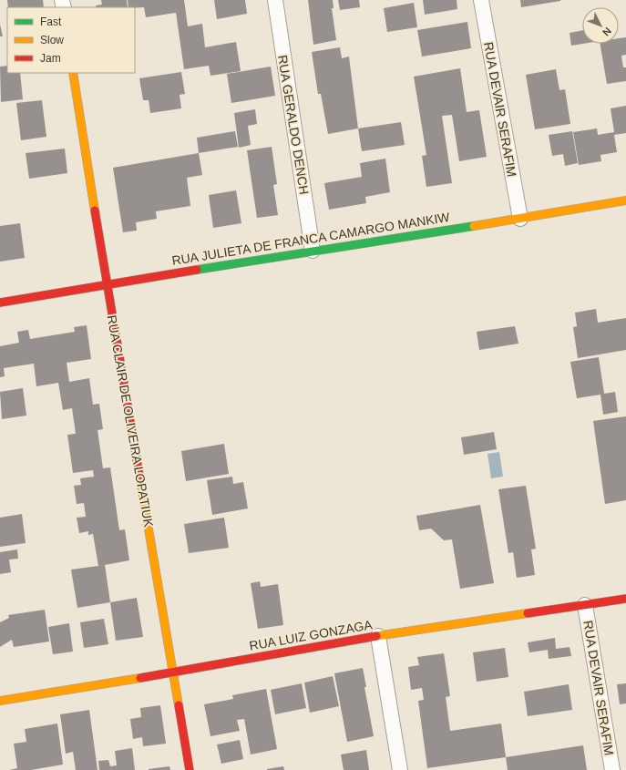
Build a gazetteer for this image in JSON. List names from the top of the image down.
{
  "streets": {
    "street": [
      "RUA DEVAIR SERAFIM",
      "RUA GERALDO DENCH",
      "RUA JULIETA DE FRANCA CAMARGO MANKIW",
      "RUA CLAIR DE OLIVEIRA LOPATIUK",
      "RUA LUIZ GONZAGA"
    ]
  },
  "crossings": [
    ["RUA DEVAIR SERAFIM", "RUA JULIETA DE FRANCA CAMARGO MANKIW"],
    ["RUA DEVAIR SERAFIM", "RUA LUIZ GONZAGA"],
    ["RUA GERALDO DENCH", "RUA JULIETA DE FRANCA CAMARGO MANKIW"],
    ["RUA JULIETA DE FRANCA CAMARGO MANKIW", "RUA CLAIR DE OLIVEIRA LOPATIUK"],
    ["RUA CLAIR DE OLIVEIRA LOPATIUK", "RUA LUIZ GONZAGA"]
  ],
  "legend": ["Fast", "Slow", "Jam"],
  "north": "bottom right"
}
